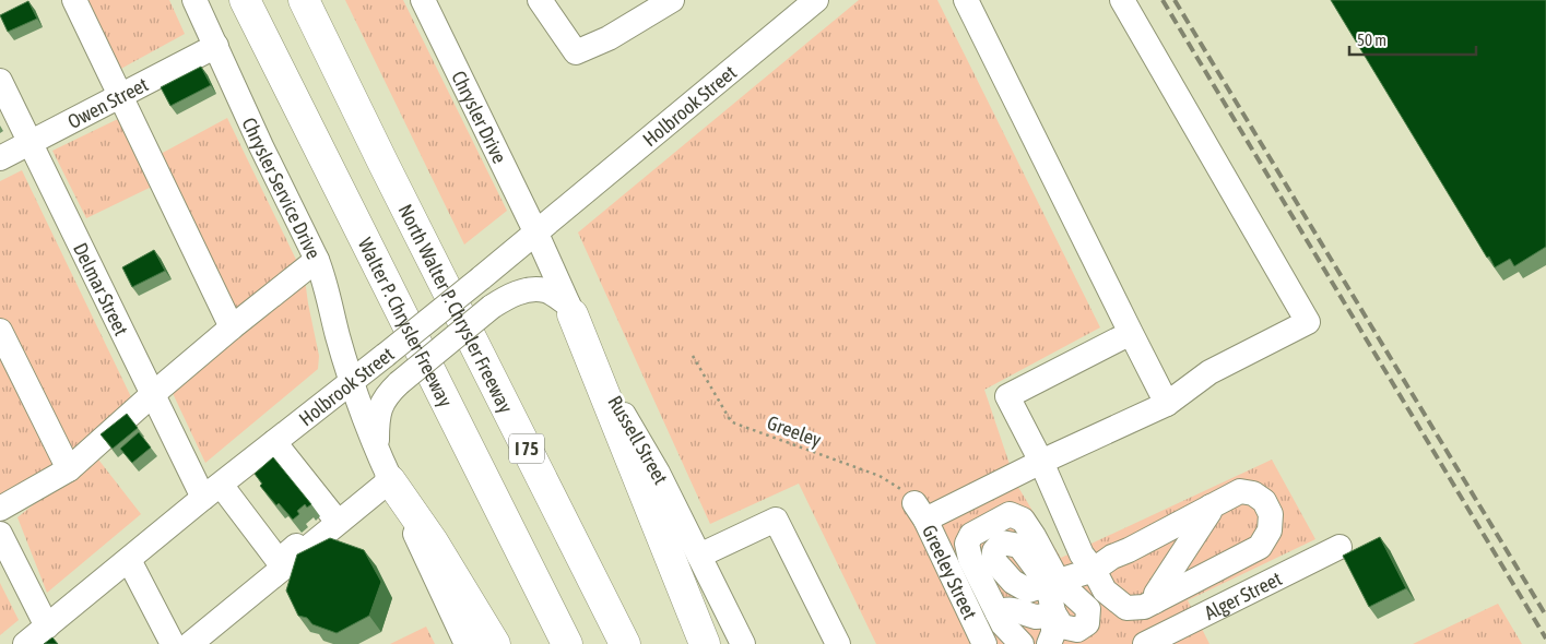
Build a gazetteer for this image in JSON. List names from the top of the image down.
{
  "streets": {
    "highway": ["North Walter P. Chrysler Freeway", "Walter P. Chrysler Freeway", "I 75"],
    "street": [
      "Owen Street",
      "Holbrook Street",
      "Chrysler Drive",
      "Chrysler Service Drive",
      "Delmar Street",
      "Russell Street",
      "Greeley Street",
      "Alger Street"
    ],
    "path": ["Greeley"]
  },
  "crossings": [
    ["Owen Street", "Chrysler Service Drive"],
    ["Owen Street", "Delmar Street"],
    ["Holbrook Street", "Chrysler Drive"],
    ["Holbrook Street", "Chrysler Service Drive"],
    ["Holbrook Street", "Delmar Street"],
    ["Holbrook Street", "Russell Street"],
    ["Chrysler Drive", "Russell Street"],
    ["Greeley", "Greeley Street"]
  ],
  "scale_bar": "50 m"
}
